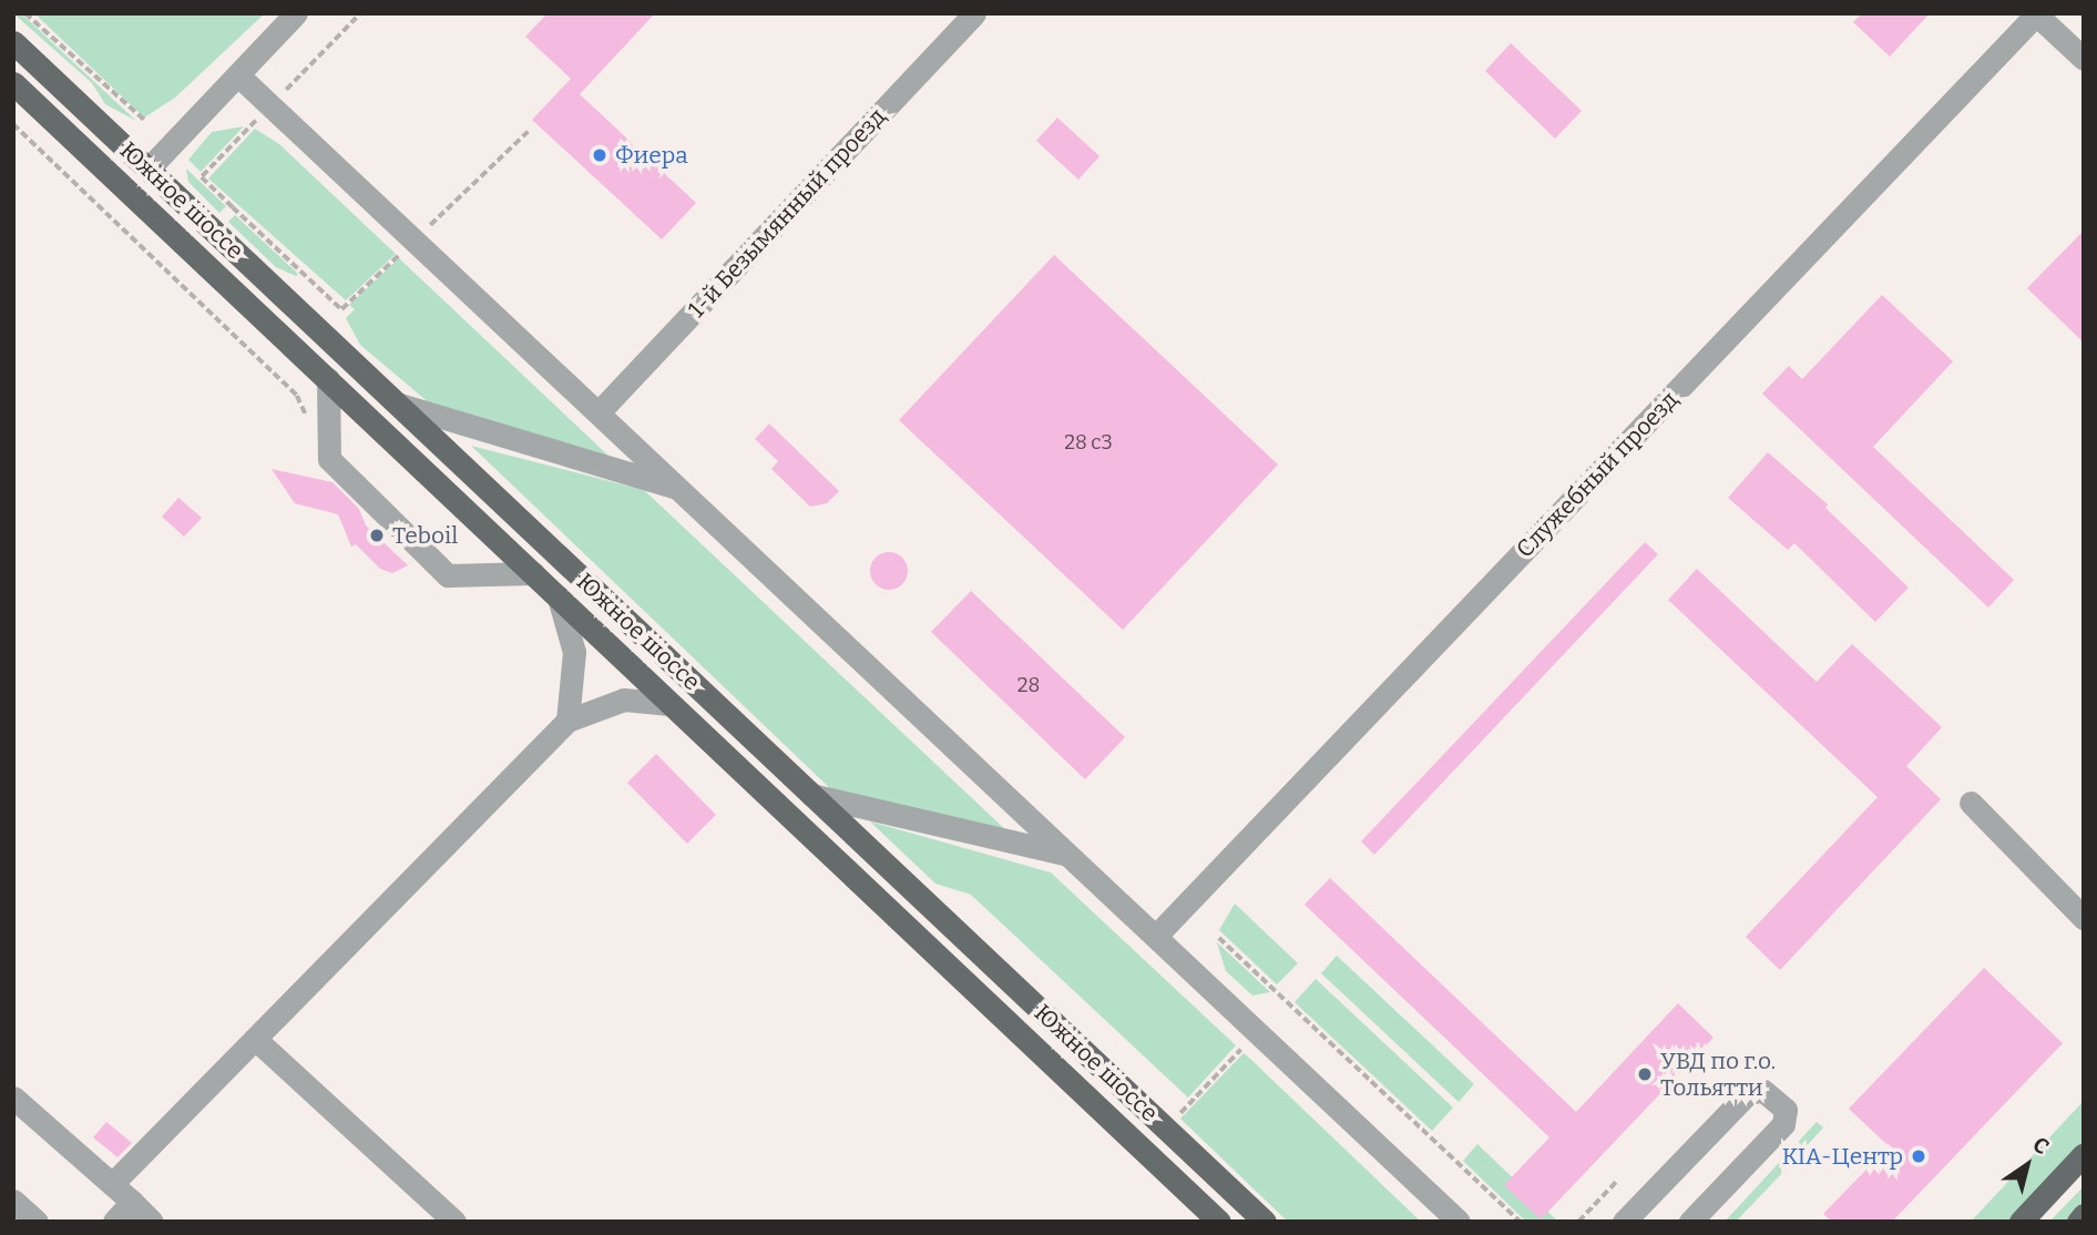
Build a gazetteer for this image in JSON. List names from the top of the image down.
{
  "streets": {
    "main road": ["Южное шоссе"],
    "street": ["1-й Безымянный проезд", "Служебный проезд"]
  },
  "places": [
    "Фиера",
    "Teboil",
    "УВД по г.о. Тольятти",
    "KIA-Центр"
  ],
  "house_numbers": ["28 с3", "28"],
  "north": "top right"
}
